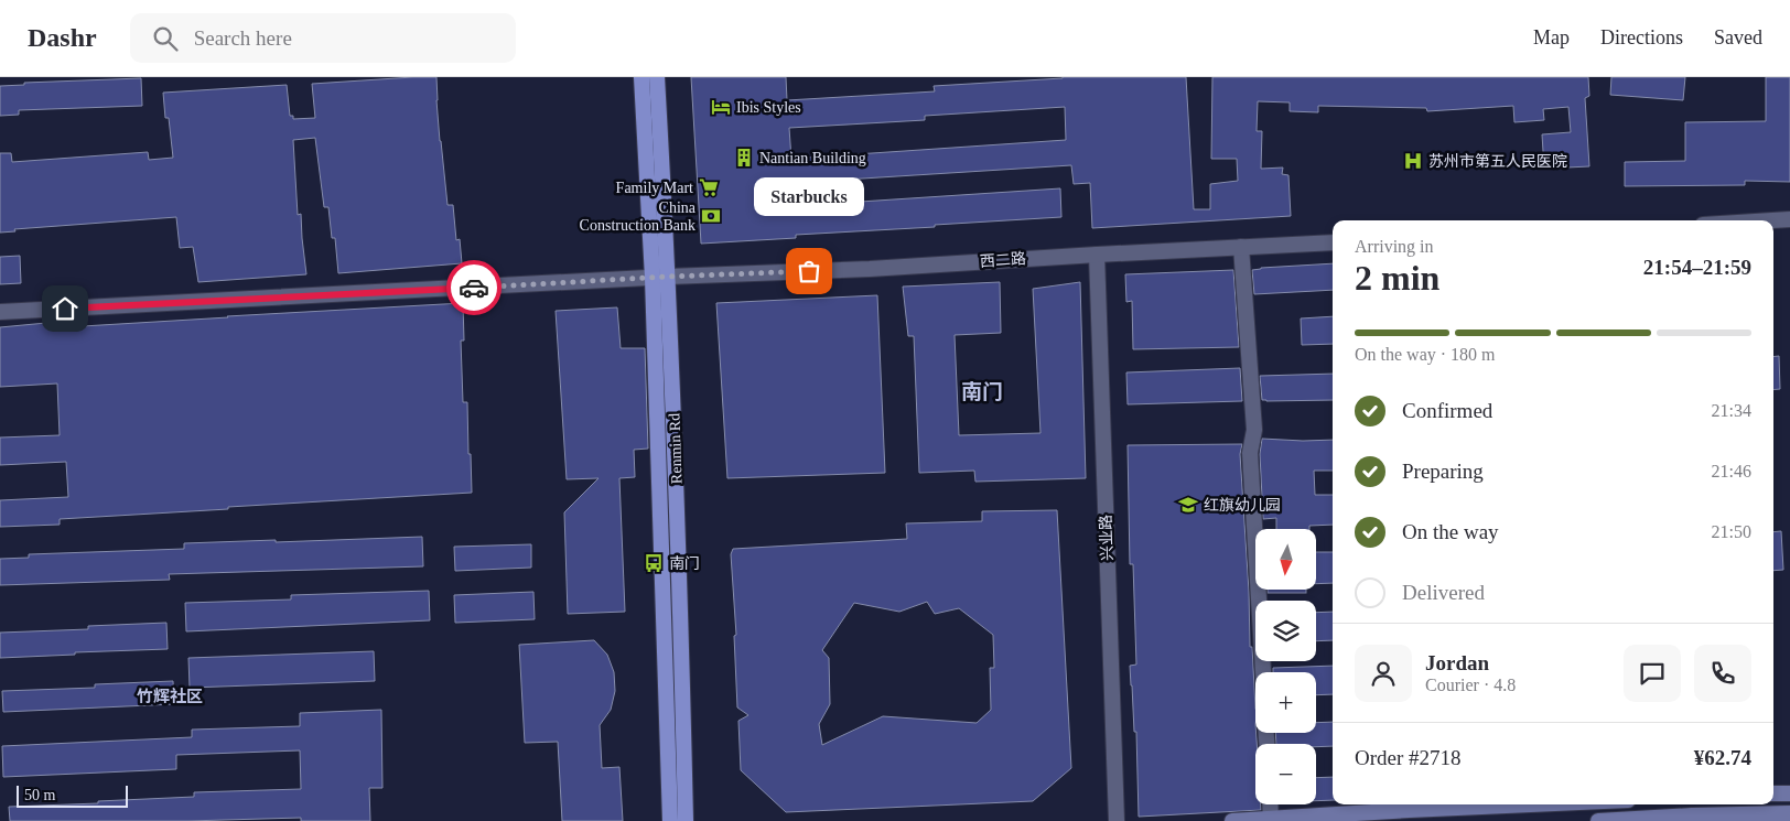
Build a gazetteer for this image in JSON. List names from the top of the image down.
{
  "streets": {
    "main road": ["Renmin Rd"],
    "street": ["西二路", "兴业路"]
  },
  "crossings": [
    ["西二路", "Renmin Rd"],
    ["西二路", "兴业路"]
  ],
  "districts": ["南门", "竹辉社区"],
  "places": {
    "hotel": ["Ibis Styles"],
    "building": ["Nantian Building"],
    "hospital": ["苏州市第五人民医院"],
    "supermarket": ["Family Mart"],
    "bank": ["China Construction Bank"],
    "other": ["Starbucks"],
    "school or university": ["红旗幼儿园"],
    "bus stop": ["南门"]
  },
  "scale_bar": "50 m",
  "north": "bottom",
  "page": {
    "header": "Dashr",
    "search": "Search here",
    "nav": ["Map", "Directions", "Saved"],
    "bubble": "Starbucks",
    "heading": ["2 min", "Arriving in", "21:54–21:59"],
    "panel": [
      "Jordan",
      "Courier · 4.8",
      "Order #2718",
      "¥62.74"
    ],
    "bar": "On the way · 180 m",
    "list": [
      ["Confirmed", "21:34"],
      ["Preparing", "21:46"],
      ["On the way", "21:50"],
      "Delivered"
    ],
    "map_buttons": ["+", "−"],
    "scale": "50 m"
  }
}
